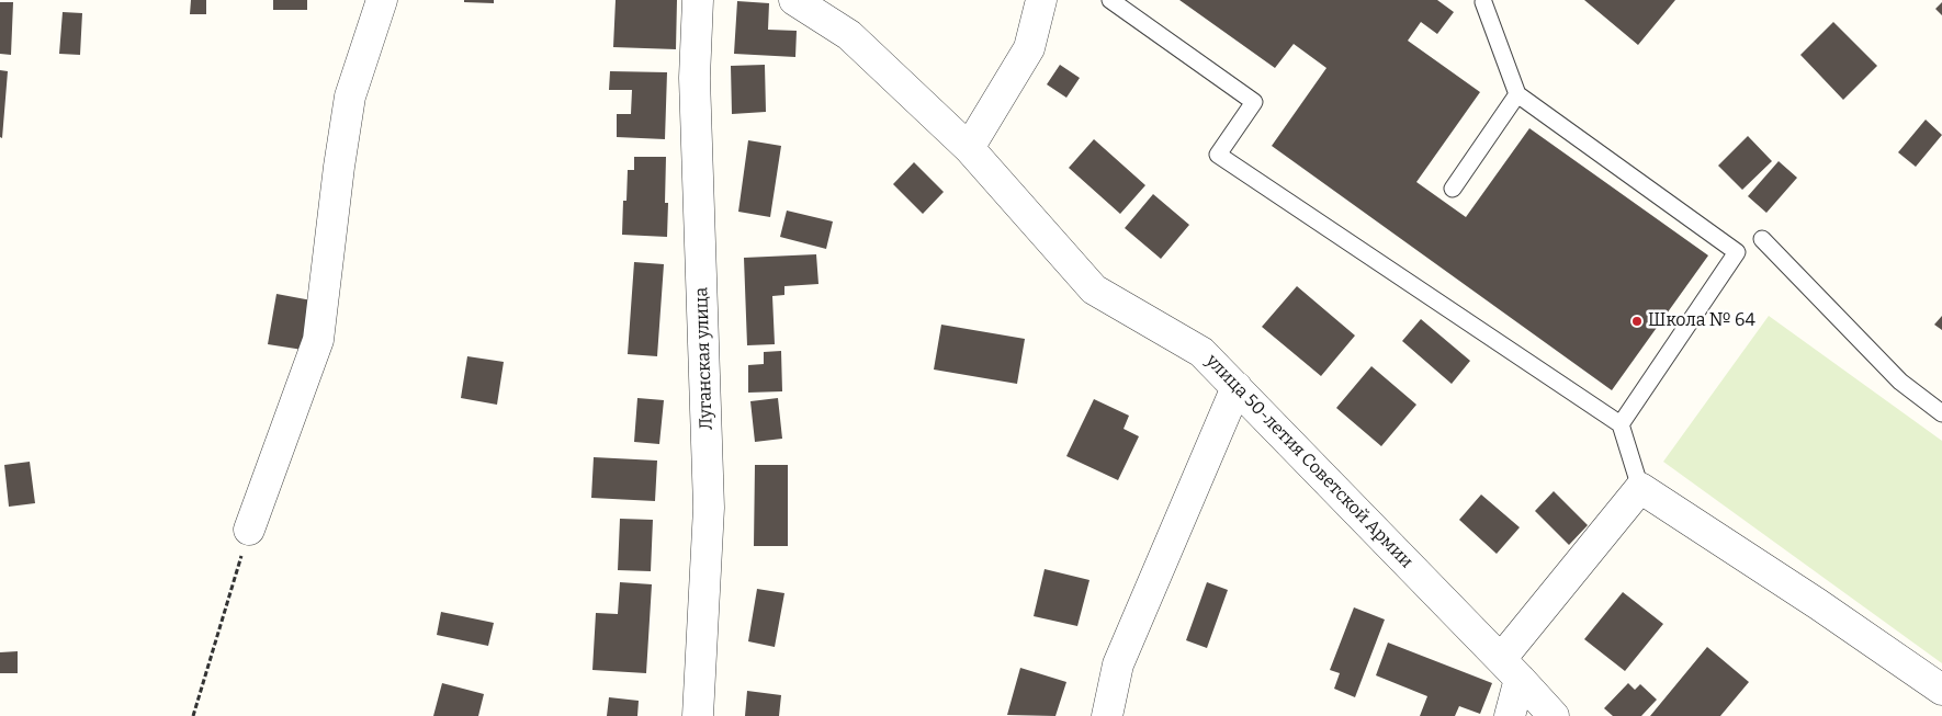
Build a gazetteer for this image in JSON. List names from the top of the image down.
{
  "streets": {
    "street": ["Луганская улица", "улица 50-летия Советской Армии"]
  },
  "places": ["Школа № 64"]
}
